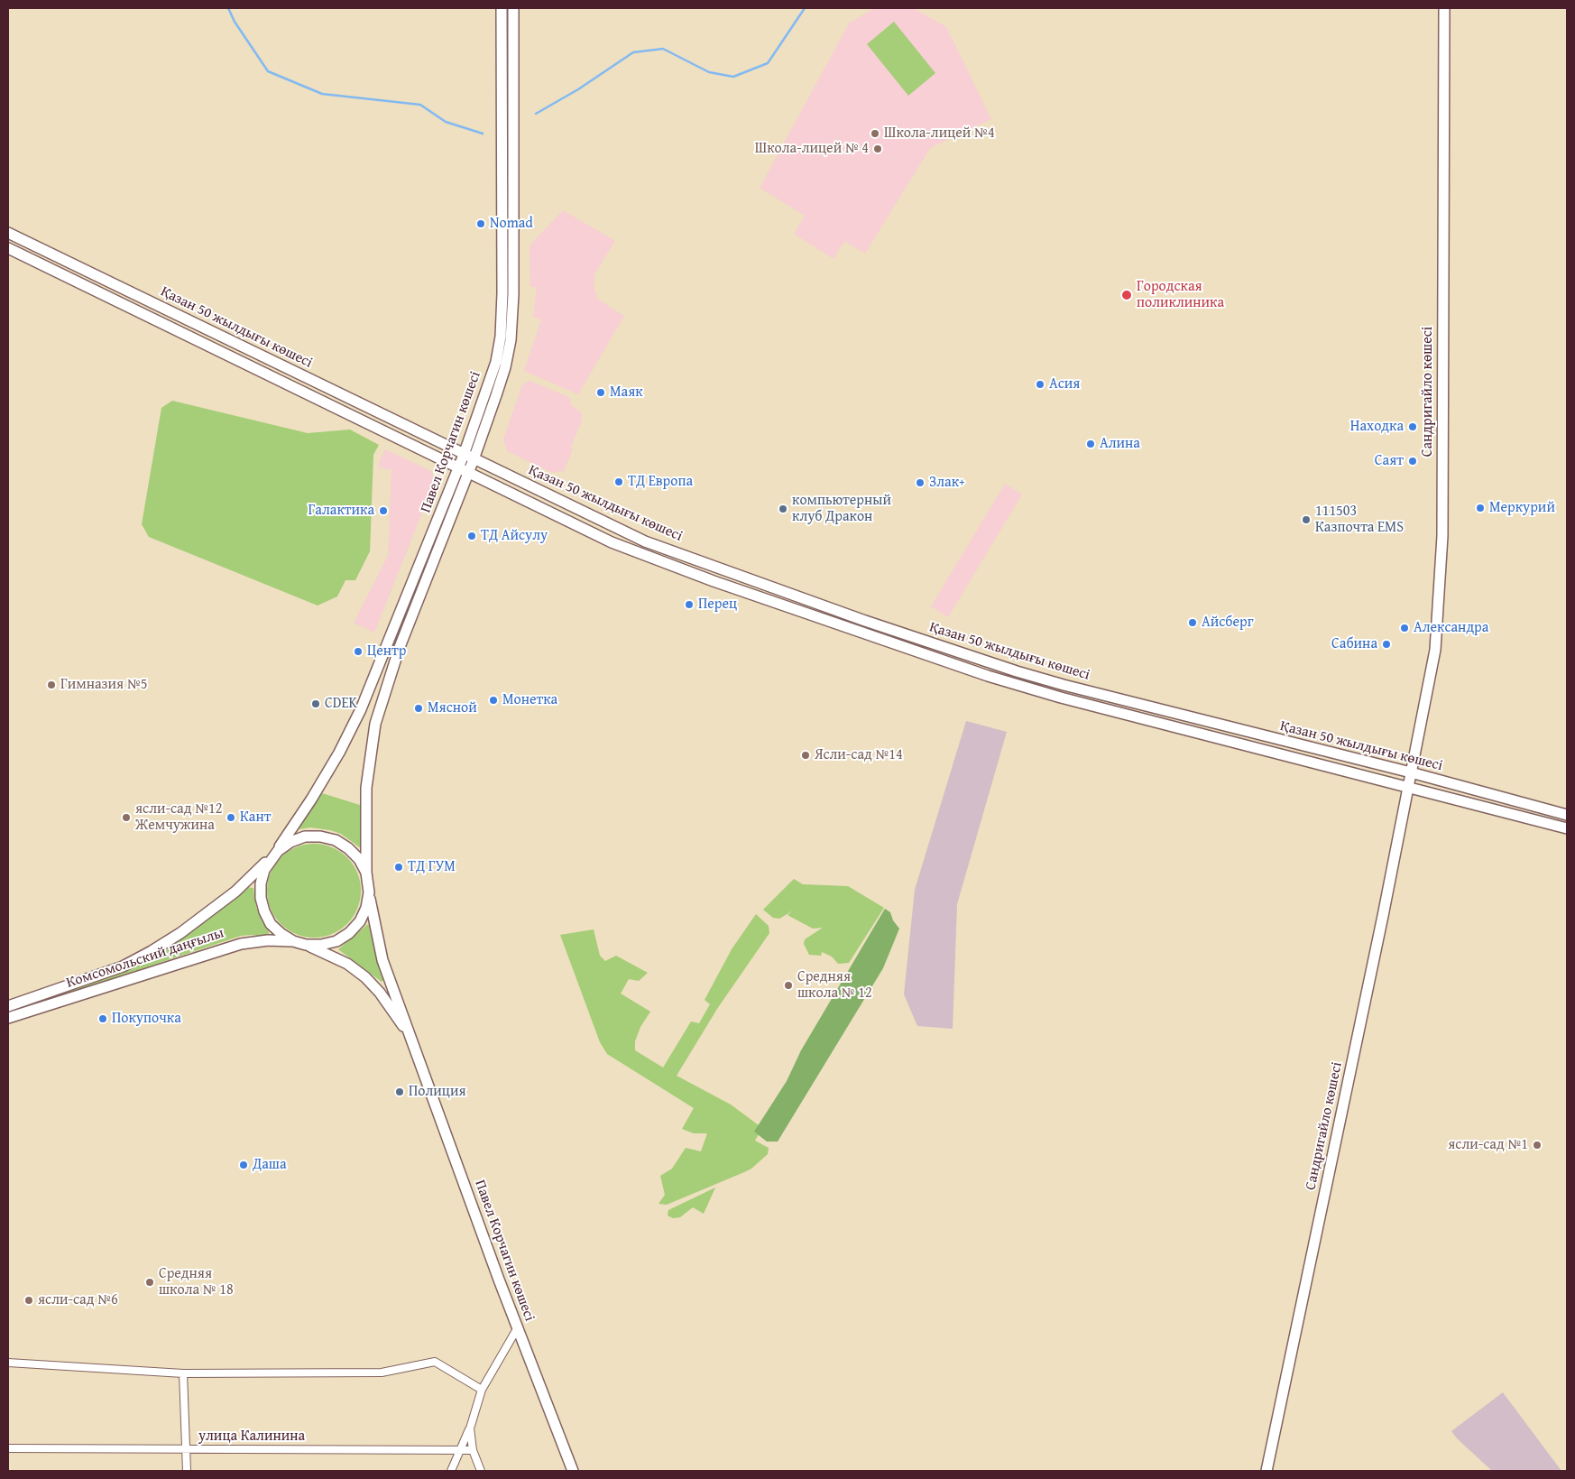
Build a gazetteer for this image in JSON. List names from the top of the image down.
{
  "streets": {
    "street": [
      "Қазан 50 жылдығы көшесі",
      "Сандригайло көшесі",
      "Павел Корчагин көшесі",
      "Комсомольский даңғылы",
      "улица Калинина"
    ]
  },
  "crossings": [
    ["Қазан 50 жылдығы көшесі", "Сандригайло көшесі"],
    ["Қазан 50 жылдығы көшесі", "Павел Корчагин көшесі"],
    ["Павел Корчагин көшесі", "Комсомольский даңғылы"]
  ],
  "places": [
    "Школа-лицей №4",
    "Школа-лицей № 4",
    "Nomad",
    "Городская поликлиника",
    "Асия",
    "Маяк",
    "Находка",
    "Алина",
    "Саят",
    "ТД Европа",
    "Злак+",
    "Меркурий",
    "компьютерный клуб Дракон",
    "Галактика",
    "111503 Казпочта EMS",
    "ТД Айсулу",
    "Перец",
    "Айсберг",
    "Александра",
    "Сабина",
    "Центр",
    "Гимназия №5",
    "Монетка",
    "CDEK",
    "Мясной",
    "Ясли-сад №14",
    "ясли-сад №12 Жемчужина",
    "Кант",
    "ТД ГУМ",
    "Средняя школа № 12",
    "Покупочка",
    "Полиция",
    "ясли-сад №1",
    "Даша",
    "Средняя школа № 18",
    "ясли-сад №6"
  ]
}
